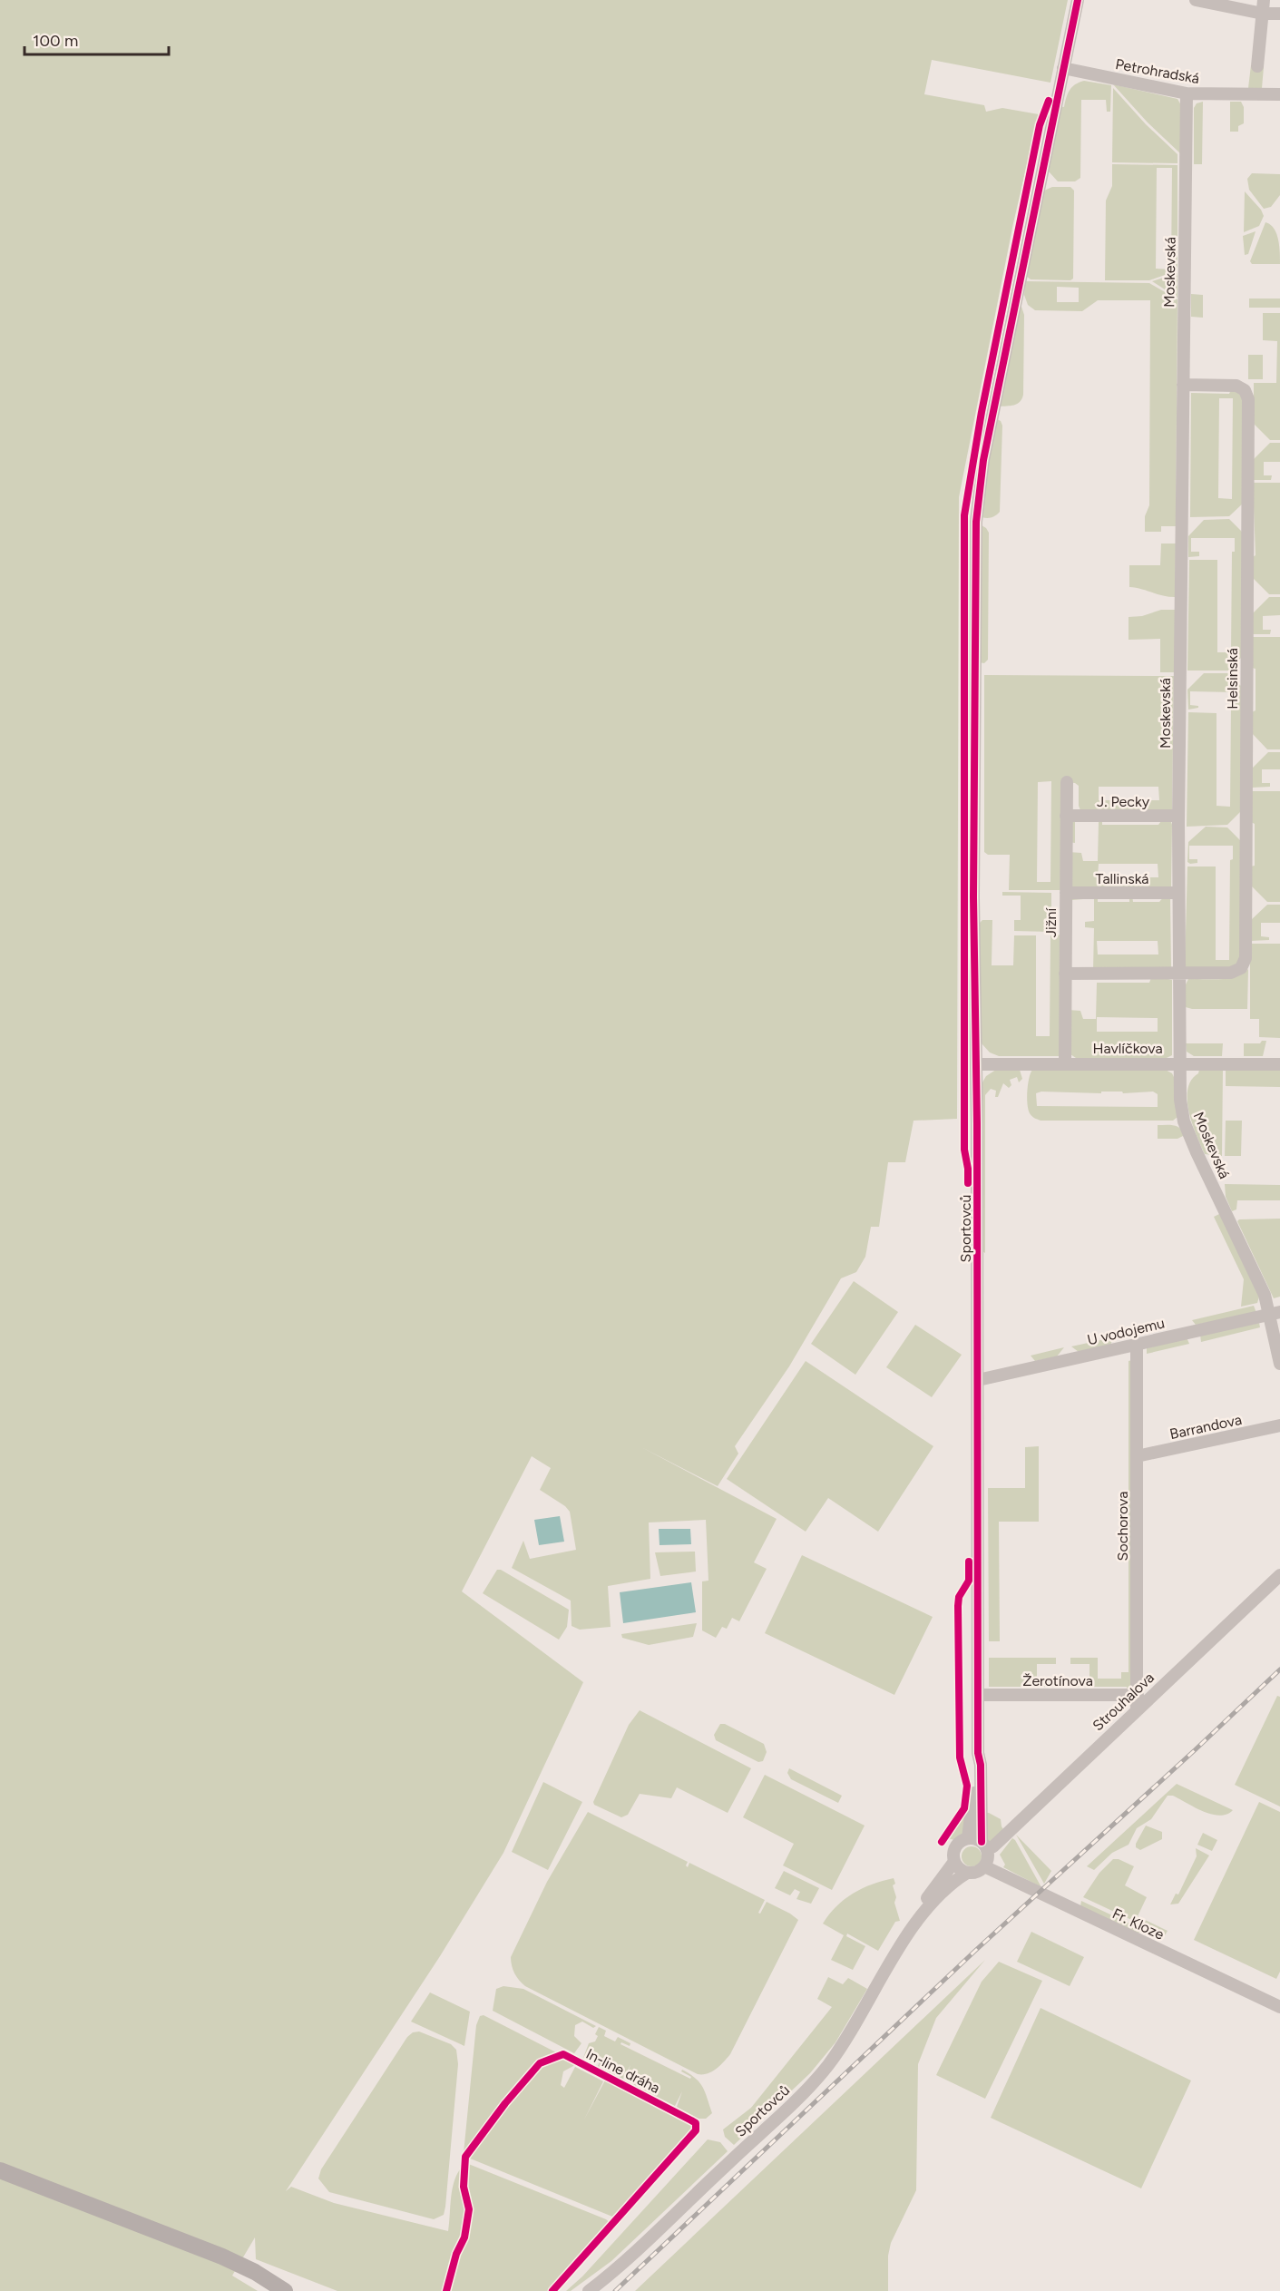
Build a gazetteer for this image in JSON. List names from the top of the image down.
{
  "streets": {
    "street": [
      "Petrohradská",
      "Moskevská",
      "Helsinská",
      "J. Pecky",
      "Tallinská",
      "Jižní",
      "Havlíčkova",
      "Sportovců",
      "U vodojemu",
      "Barrandova",
      "Sochorova",
      "Žerotínova",
      "Strouhalova",
      "Fr. Kloze"
    ],
    "cycle path": ["In-line dráha"]
  },
  "crossings": [
    ["Petrohradská", "Moskevská"],
    ["Petrohradská", "Sportovců"],
    ["Moskevská", "Helsinská"],
    ["Moskevská", "J. Pecky"],
    ["Moskevská", "Tallinská"],
    ["Moskevská", "Havlíčkova"],
    ["Moskevská", "U vodojemu"],
    ["Helsinská", "Jižní"],
    ["J. Pecky", "Jižní"],
    ["Tallinská", "Jižní"],
    ["Jižní", "Havlíčkova"],
    ["Havlíčkova", "Sportovců"],
    ["Sportovců", "U vodojemu"],
    ["Sportovců", "Žerotínova"],
    ["Sportovců", "Strouhalova"],
    ["Sportovců", "Fr. Kloze"],
    ["U vodojemu", "Sochorova"],
    ["Barrandova", "Sochorova"],
    ["Sochorova", "Žerotínova"],
    ["Sochorova", "Strouhalova"],
    ["Strouhalova", "Fr. Kloze"]
  ],
  "scale_bar": "100 m"
}
